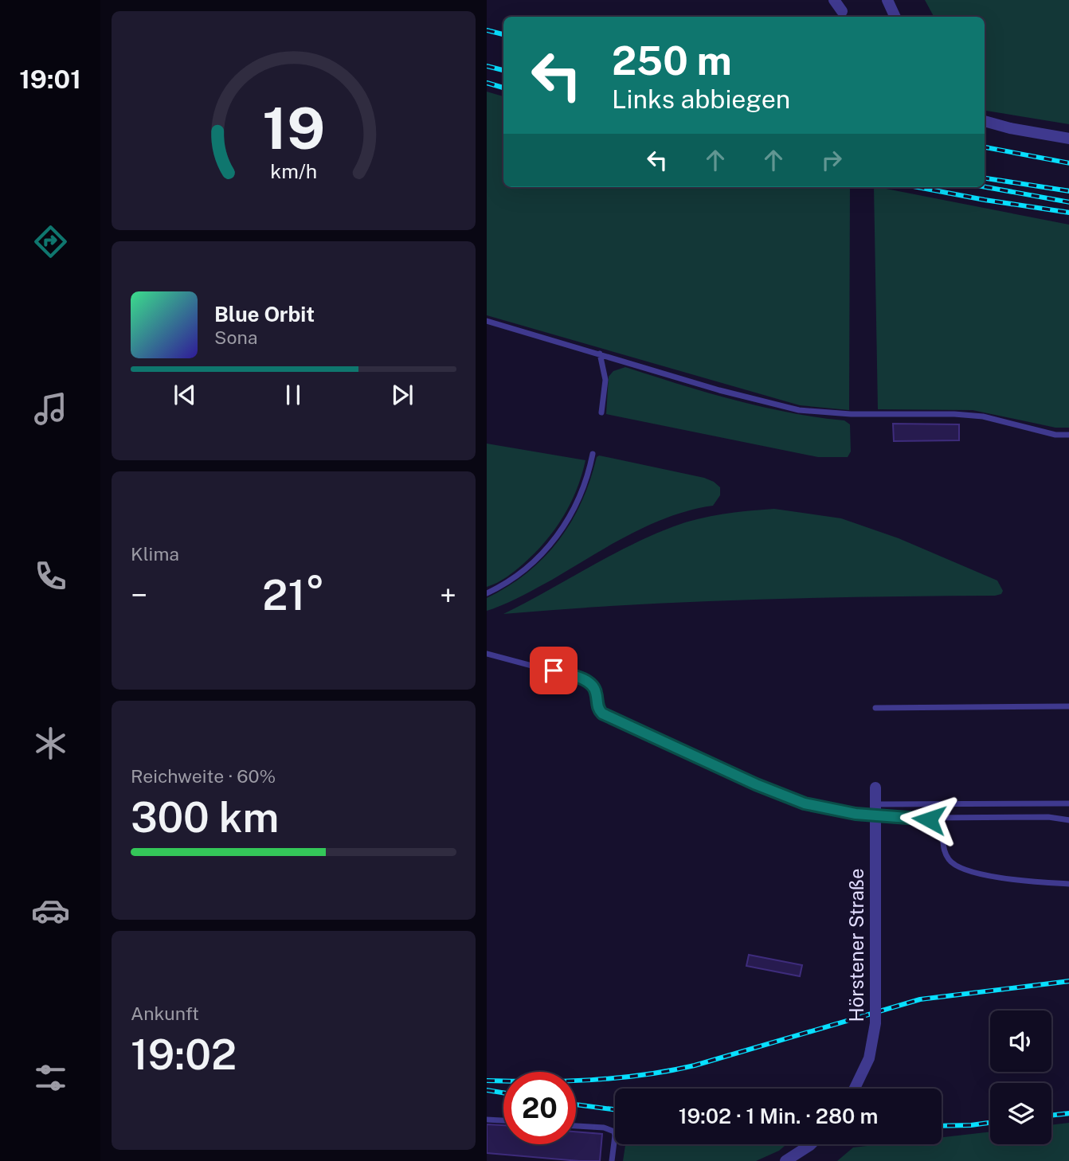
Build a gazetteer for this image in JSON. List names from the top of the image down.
{
  "streets": {
    "street": ["Hörstener Straße"]
  },
  "page": {
    "tabs": "19:01",
    "turn": ["250 m", "Links abbiegen"],
    "song": ["Blue Orbit", "Sona"],
    "tile": [
      "Klima",
      ["Reichweite · 60%", "300 km"],
      ["Ankunft", "19:02"]
    ],
    "heat": ["−", "21°", "+"],
    "limit": "20",
    "trip": "19:02 · 1 Min. · 280 m",
    "gauge": ["19", "km/h"]
  }
}
